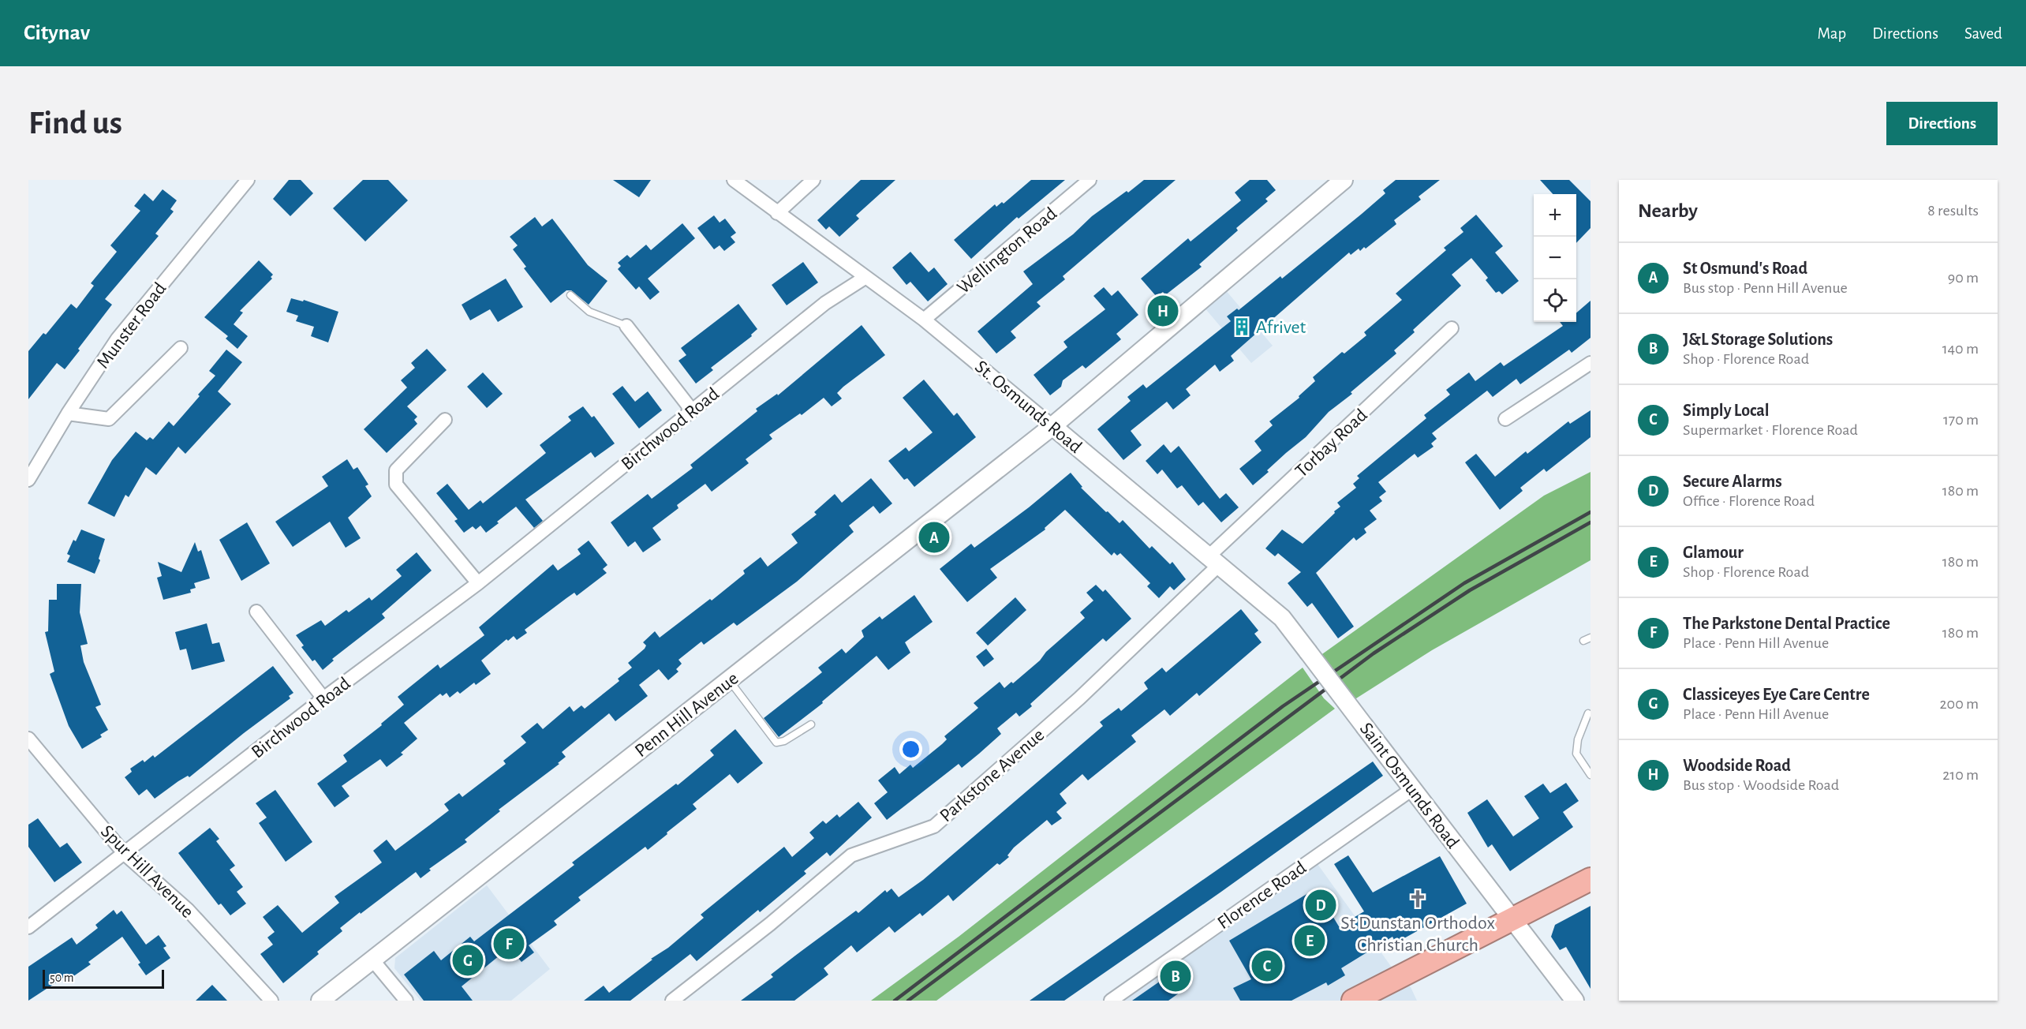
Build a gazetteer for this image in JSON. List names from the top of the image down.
{
  "streets": {
    "street": [
      "Wellington Road",
      "Munster Road",
      "St. Osmunds Road",
      "Birchwood Road",
      "Torbay Road",
      "Penn Hill Avenue",
      "Parkstone Avenue",
      "Saint Osmunds Road",
      "Spur Hill Avenue",
      "Florence Road"
    ]
  },
  "crossings": [
    ["Wellington Road", "St. Osmunds Road"],
    ["St. Osmunds Road", "Birchwood Road"],
    ["St. Osmunds Road", "Torbay Road"],
    ["St. Osmunds Road", "Penn Hill Avenue"],
    ["St. Osmunds Road", "Parkstone Avenue"],
    ["St. Osmunds Road", "Saint Osmunds Road"],
    ["Birchwood Road", "Spur Hill Avenue"],
    ["Torbay Road", "Parkstone Avenue"],
    ["Saint Osmunds Road", "Florence Road"]
  ],
  "places": {
    "building": ["Afrivet"],
    "church": ["St Dunstan Orthodox Christian Church"]
  },
  "scale_bar": "50 m",
  "page": {
    "header": "Citynav",
    "nav": ["Map", "Directions", "Saved"],
    "buttons": "Directions",
    "title": "Find us",
    "heading": ["Nearby", "8 results"],
    "map_buttons": ["+", "−"],
    "list": [
      {
        "mark": "A",
        "name": "St Osmund's Road",
        "note": "Bus stop · Penn Hill Avenue",
        "value": "90 m"
      },
      {
        "mark": "B",
        "name": "J&L Storage Solutions",
        "note": "Shop · Florence Road",
        "value": "140 m"
      },
      {
        "mark": "C",
        "name": "Simply Local",
        "note": "Supermarket · Florence Road",
        "value": "170 m"
      },
      {
        "mark": "D",
        "name": "Secure Alarms",
        "note": "Office · Florence Road",
        "value": "180 m"
      },
      {
        "mark": "E",
        "name": "Glamour",
        "note": "Shop · Florence Road",
        "value": "180 m"
      },
      {
        "mark": "F",
        "name": "The Parkstone Dental Practice",
        "note": "Place · Penn Hill Avenue",
        "value": "180 m"
      },
      {
        "mark": "G",
        "name": "Classiceyes Eye Care Centre",
        "note": "Place · Penn Hill Avenue",
        "value": "200 m"
      },
      {
        "mark": "H",
        "name": "Woodside Road",
        "note": "Bus stop · Woodside Road",
        "value": "210 m"
      }
    ],
    "pins": [
      "H",
      "A",
      "D",
      "E",
      "F",
      "G",
      "C",
      "B"
    ],
    "scale": "50 m"
  }
}
